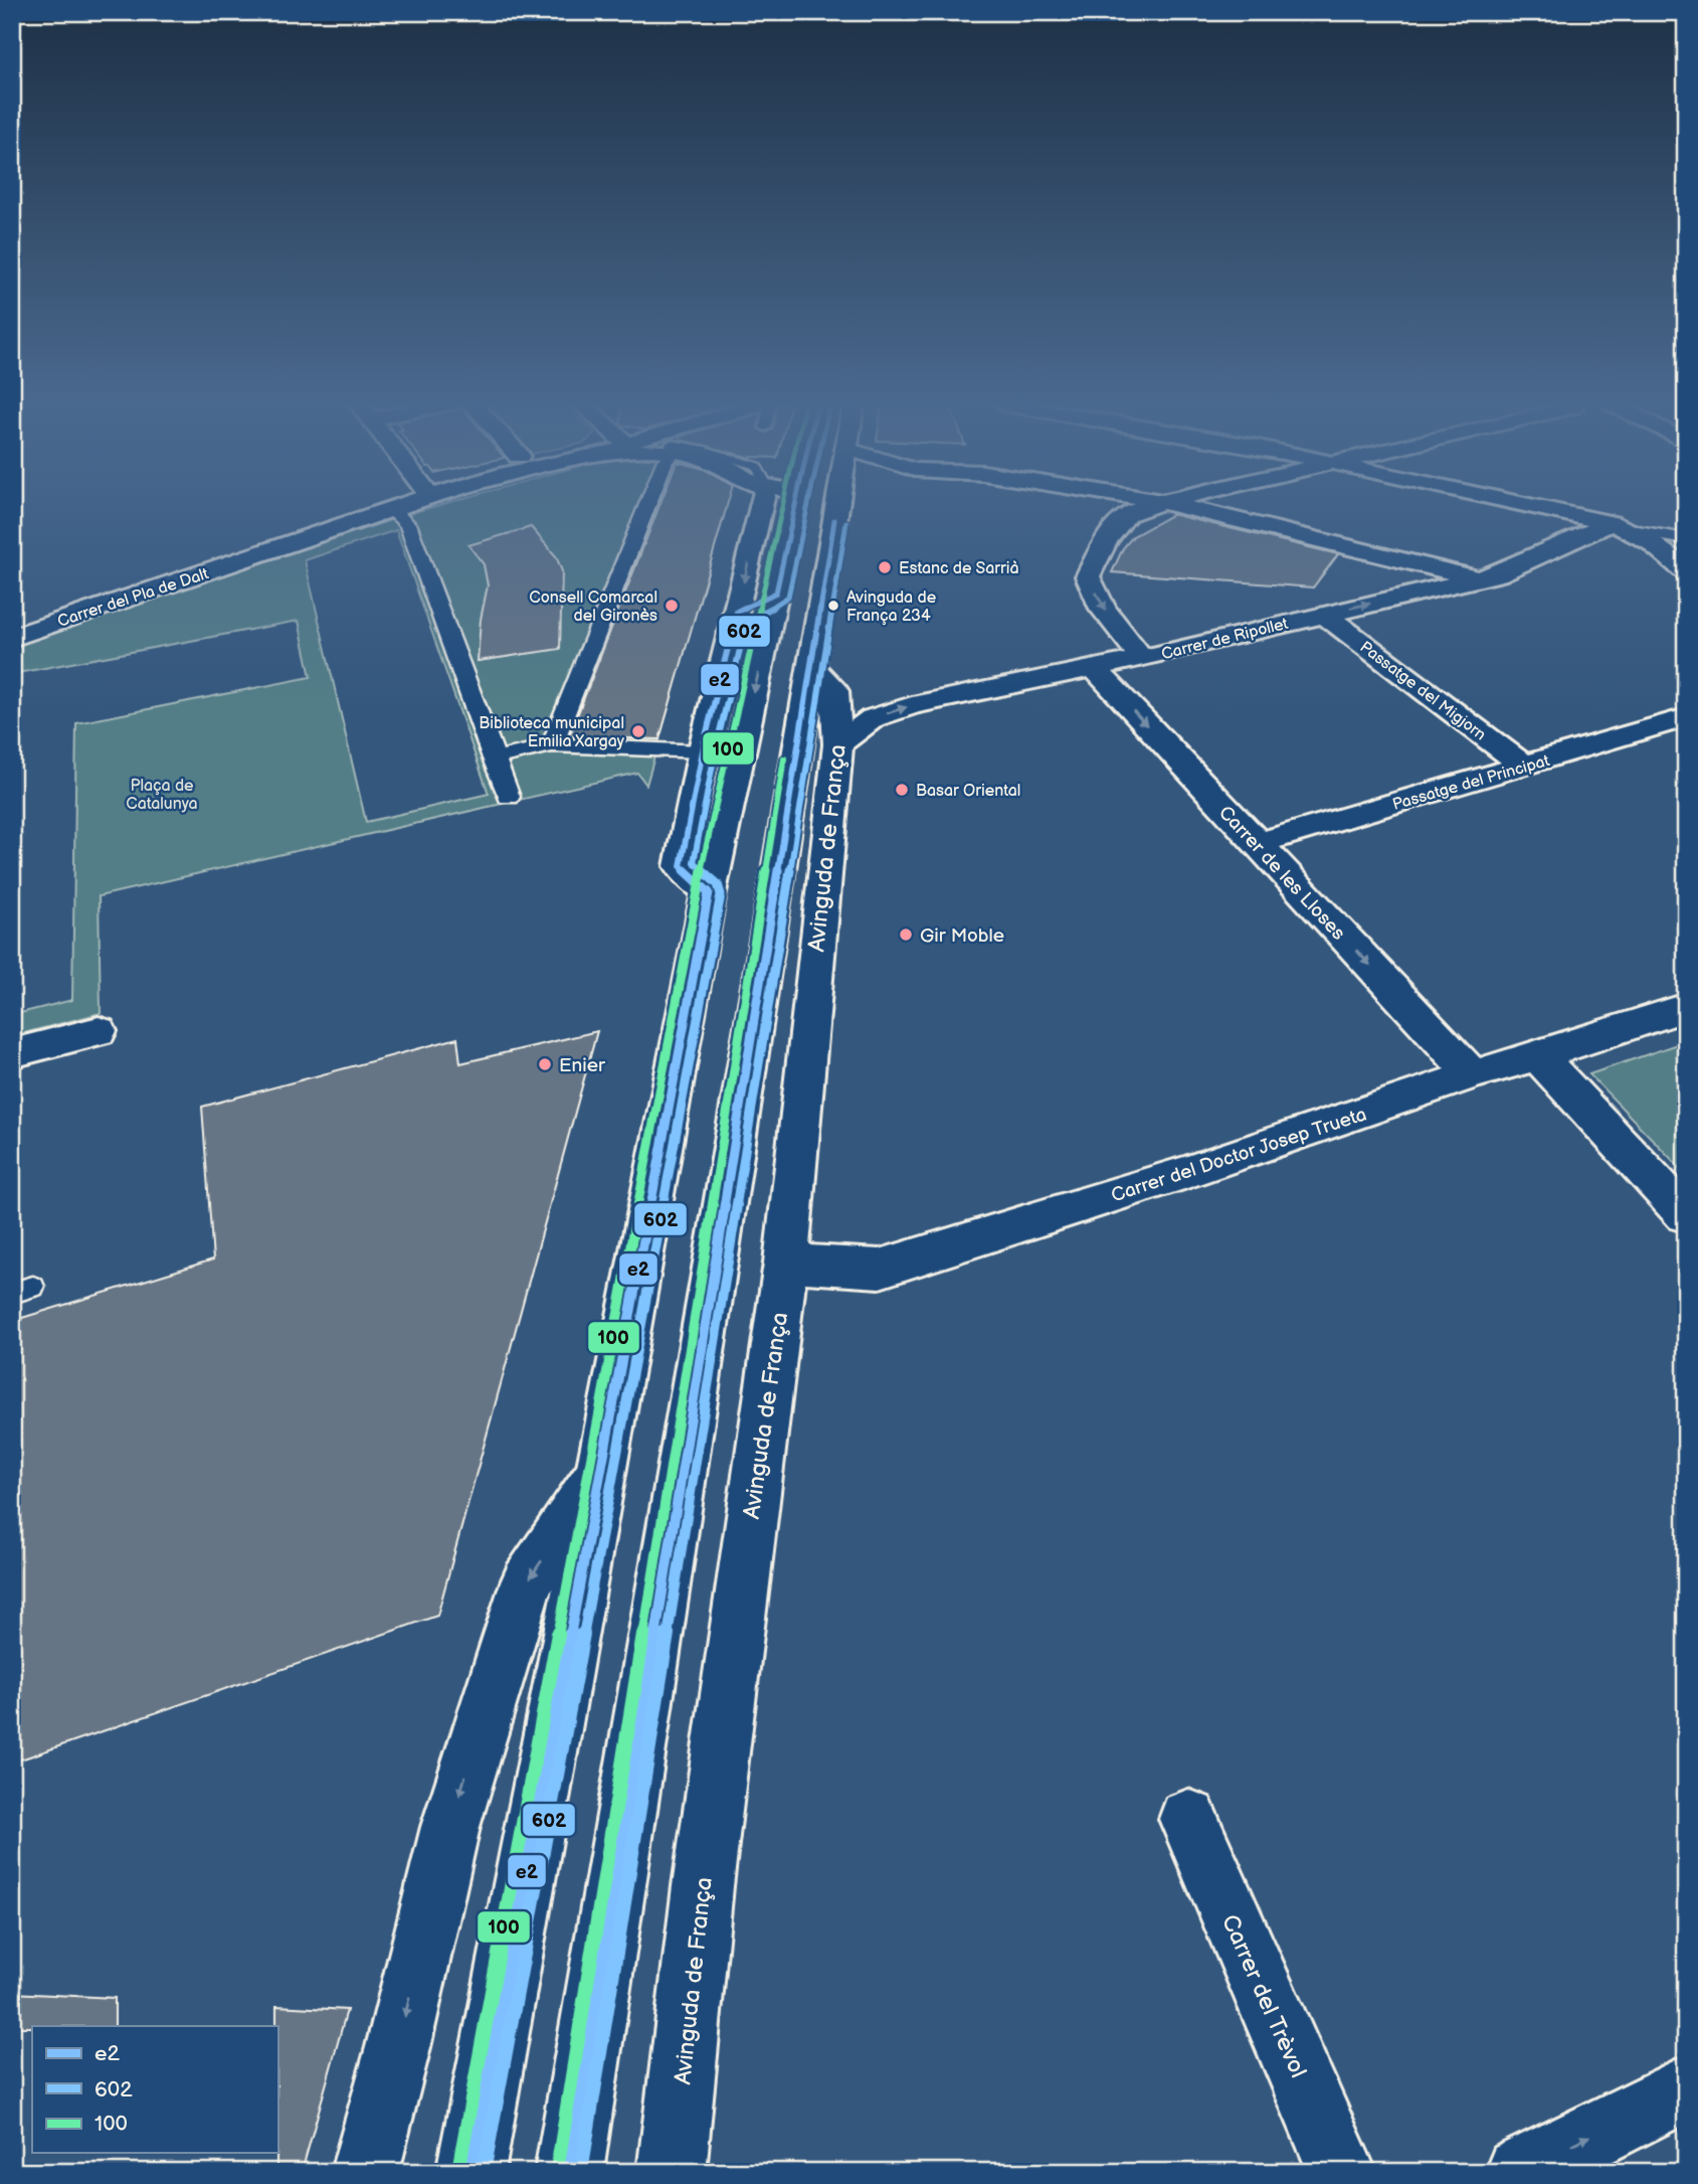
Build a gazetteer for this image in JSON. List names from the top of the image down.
{
  "streets": {
    "street": [
      "Carrer del Pla de Dalt",
      "Carrer de Ripollet",
      "Passatge del Migjorn",
      "Passatge del Principat",
      "Avinguda de França",
      "Carrer de les Lloses",
      "Carrer del Doctor Josep Trueta",
      "Carrer del Trèvol"
    ]
  },
  "crossings": [
    ["Carrer de Ripollet", "Passatge del Migjorn"],
    ["Carrer de Ripollet", "Avinguda de França"],
    ["Carrer de Ripollet", "Carrer de les Lloses"],
    ["Passatge del Migjorn", "Passatge del Principat"],
    ["Passatge del Principat", "Carrer de les Lloses"],
    ["Avinguda de França", "Carrer del Doctor Josep Trueta"],
    ["Carrer de les Lloses", "Carrer del Doctor Josep Trueta"]
  ],
  "one_way": ["Carrer de Ripollet", "Carrer de les Lloses"],
  "parks": ["Plaça de Catalunya"],
  "places": [
    "Estanc de Sarrià",
    "Consell Comarcal del Gironès",
    "Avinguda de França 234",
    "Biblioteca municipal Emilia Xargay",
    "Basar Oriental",
    "Gir Moble",
    "Enier"
  ],
  "lines": ["transit line e2", "transit line 602", "transit line 100"],
  "legend": ["e2", "602", "100"]
}
